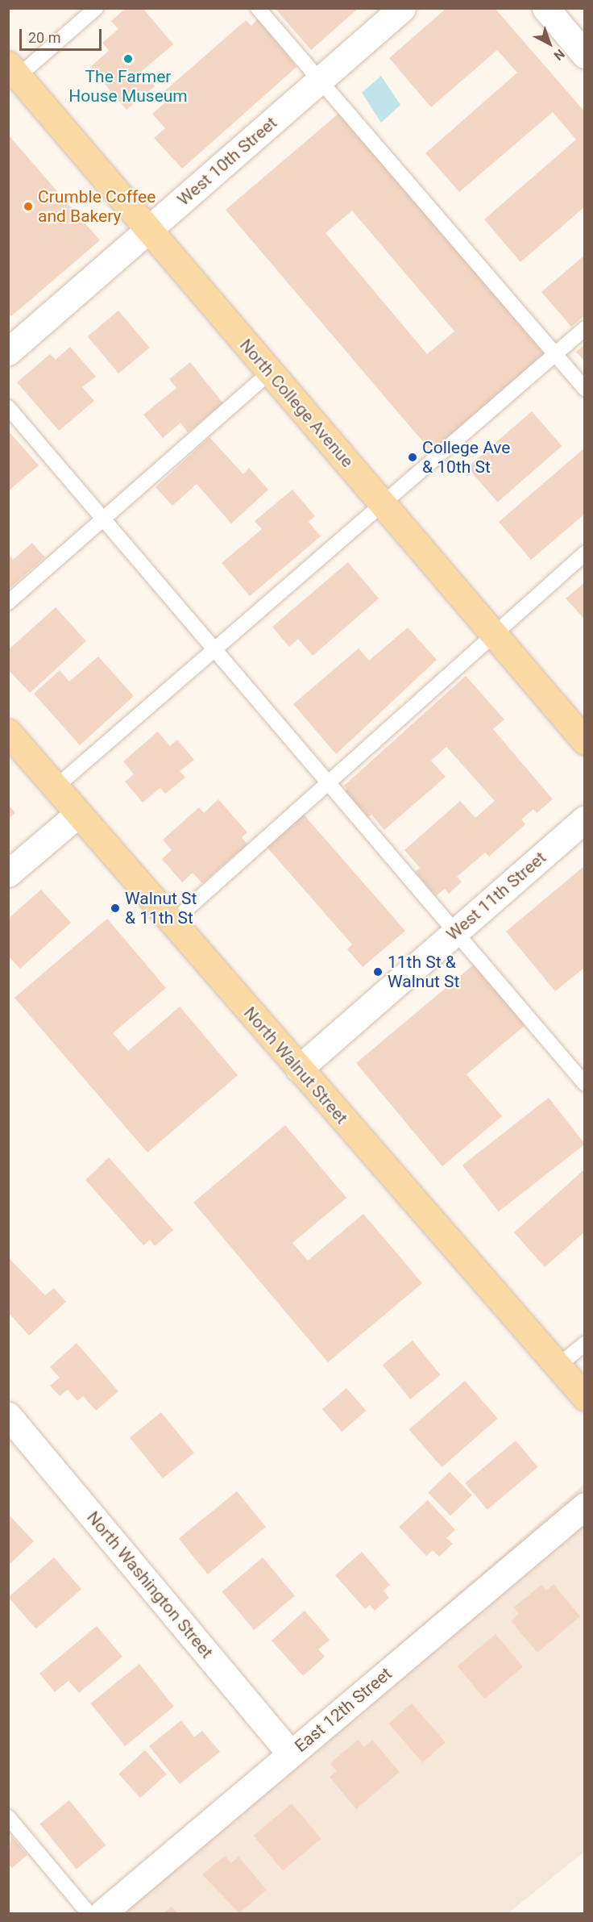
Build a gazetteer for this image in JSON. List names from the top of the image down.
{
  "streets": {
    "main road": ["North College Avenue", "North Walnut Street"],
    "street": [
      "West 10th Street",
      "West 11th Street",
      "North Washington Street",
      "East 12th Street"
    ]
  },
  "crossings": [
    ["West 10th Street", "North College Avenue"],
    ["West 11th Street", "North Walnut Street"],
    ["North Washington Street", "East 12th Street"]
  ],
  "places": [
    "The Farmer House Museum",
    "Crumble Coffee and Bakery",
    "College Ave & 10th St",
    "Walnut St & 11th St",
    "11th St & Walnut St"
  ],
  "scale_bar": "20 m",
  "north": "bottom right"
}
